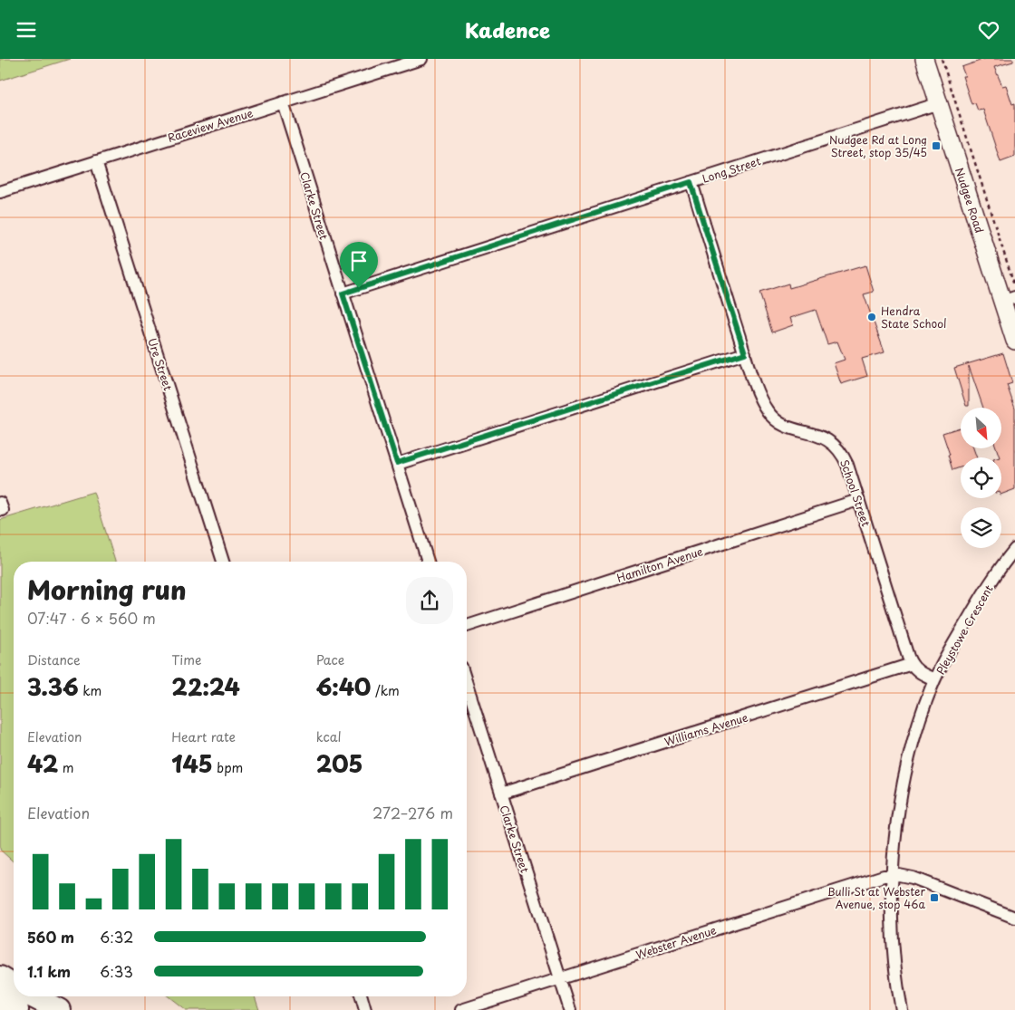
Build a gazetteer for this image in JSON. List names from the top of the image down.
{
  "streets": {
    "main road": ["Nudgee Road"],
    "street": [
      "Raceview Avenue",
      "Long Street",
      "Clarke Street",
      "Ure Street",
      "School Street",
      "Hamilton Avenue",
      "Pleystowe Crescent",
      "Williams Avenue",
      "Webster Avenue"
    ]
  },
  "crossings": [
    ["Raceview Avenue", "Clarke Street"],
    ["Raceview Avenue", "Ure Street"],
    ["Long Street", "Nudgee Road"],
    ["Long Street", "Clarke Street"],
    ["Long Street", "School Street"],
    ["Clarke Street", "Williams Avenue"],
    ["Clarke Street", "Webster Avenue"],
    ["School Street", "Hamilton Avenue"],
    ["School Street", "Williams Avenue"],
    ["Pleystowe Crescent", "Webster Avenue"]
  ],
  "places": {
    "transit": ["Nudgee Rd at Long Street, stop 35/45", "Bulli St at Webster Avenue, stop 46a"],
    "other": ["Hendra State School"]
  },
  "north": "bottom right",
  "page": {
    "header": "Kadence",
    "heading": ["Morning run", "07:47 · 6 × 560 m"],
    "stats": [
      ["Distance", "3.36 km"],
      ["Time", "22:24"],
      ["Pace", "6:40 /km"],
      ["Elevation", "42 m"],
      ["Heart rate", "145 bpm"],
      ["kcal", "205"]
    ],
    "chart": ["Elevation", "272–276 m"],
    "list": [
      {
        "name": "560 m",
        "note": "6:32"
      },
      {
        "name": "1.1 km",
        "note": "6:33"
      }
    ]
  }
}
